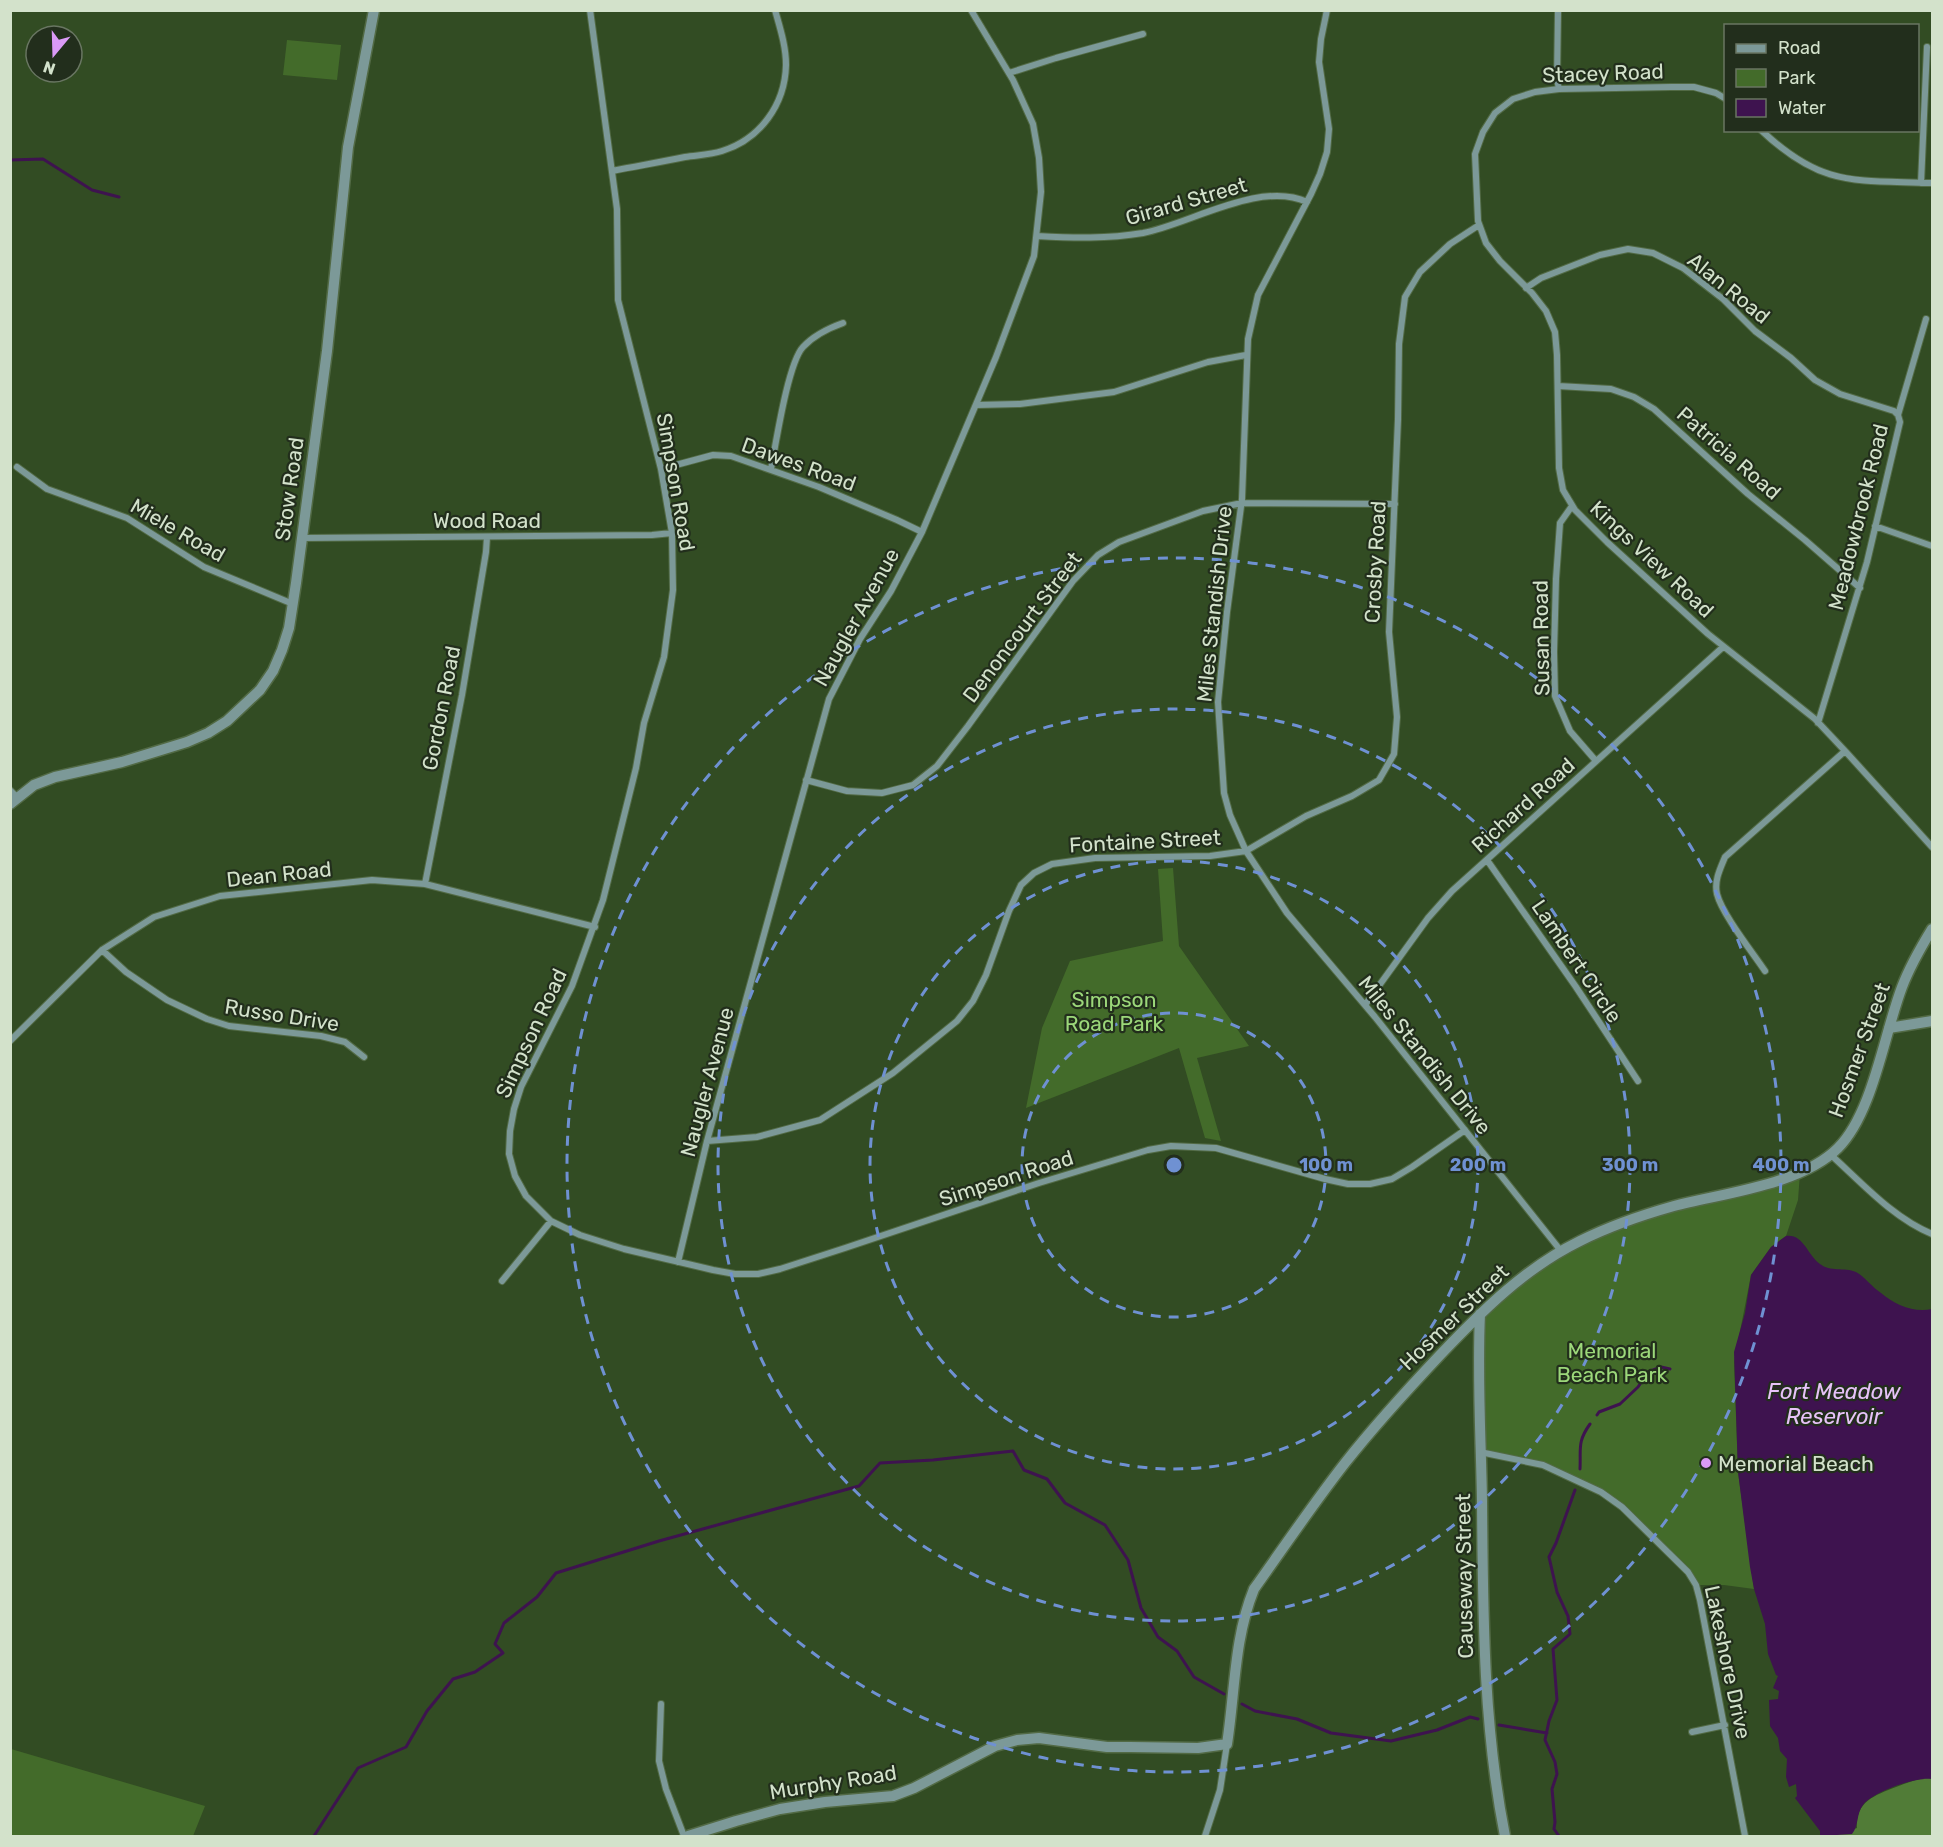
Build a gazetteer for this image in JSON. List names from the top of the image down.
{
  "streets": {
    "street": [
      "Stacey Road",
      "Girard Street",
      "Alan Road",
      "Patricia Road",
      "Dawes Road",
      "Simpson Road",
      "Stow Road",
      "Meadowbrook Road",
      "Wood Road",
      "Miele Road",
      "Kings View Road",
      "Crosby Road",
      "Miles Standish Drive",
      "Naugler Avenue",
      "Denoncourt Street",
      "Susan Road",
      "Gordon Road",
      "Richard Road",
      "Fontaine Street",
      "Dean Road",
      "Lambert Circle",
      "Russo Drive",
      "Hosmer Street",
      "Causeway Street",
      "Lakeshore Drive",
      "Murphy Road"
    ]
  },
  "crossings": [
    ["Stacey Road", "Kings View Road"],
    ["Stacey Road", "Crosby Road"],
    ["Girard Street", "Miles Standish Drive"],
    ["Girard Street", "Naugler Avenue"],
    ["Alan Road", "Meadowbrook Road"],
    ["Alan Road", "Kings View Road"],
    ["Patricia Road", "Meadowbrook Road"],
    ["Patricia Road", "Kings View Road"],
    ["Dawes Road", "Simpson Road"],
    ["Dawes Road", "Naugler Avenue"],
    ["Simpson Road", "Wood Road"],
    ["Simpson Road", "Miles Standish Drive"],
    ["Simpson Road", "Naugler Avenue"],
    ["Simpson Road", "Dean Road"],
    ["Stow Road", "Wood Road"],
    ["Stow Road", "Miele Road"],
    ["Meadowbrook Road", "Kings View Road"],
    ["Wood Road", "Gordon Road"],
    ["Kings View Road", "Crosby Road"],
    ["Kings View Road", "Susan Road"],
    ["Kings View Road", "Richard Road"],
    ["Crosby Road", "Miles Standish Drive"],
    ["Crosby Road", "Denoncourt Street"],
    ["Crosby Road", "Fontaine Street"],
    ["Miles Standish Drive", "Denoncourt Street"],
    ["Miles Standish Drive", "Richard Road"],
    ["Miles Standish Drive", "Fontaine Street"],
    ["Miles Standish Drive", "Hosmer Street"],
    ["Naugler Avenue", "Denoncourt Street"],
    ["Naugler Avenue", "Fontaine Street"],
    ["Susan Road", "Richard Road"],
    ["Gordon Road", "Dean Road"],
    ["Richard Road", "Lambert Circle"],
    ["Dean Road", "Russo Drive"],
    ["Hosmer Street", "Causeway Street"],
    ["Hosmer Street", "Murphy Road"],
    ["Causeway Street", "Lakeshore Drive"]
  ],
  "water": ["Fort Meadow Reservoir"],
  "parks": ["Simpson Road Park", "Memorial Beach Park"],
  "places": ["Memorial Beach"],
  "legend": ["Road", "Park", "Water"],
  "north": "bottom",
  "rings": [
    "100 m",
    "200 m",
    "300 m",
    "400 m"
  ]
}
